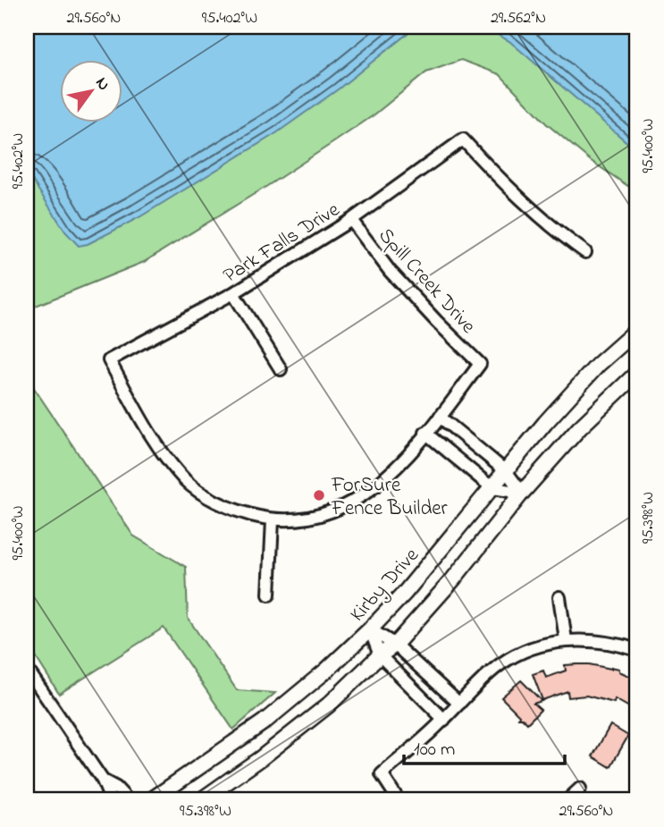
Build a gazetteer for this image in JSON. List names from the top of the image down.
{
  "streets": {
    "main road": ["Kirby Drive"],
    "street": ["Park Falls Drive", "Spill Creek Drive"]
  },
  "crossings": [
    ["Park Falls Drive", "Spill Creek Drive"]
  ],
  "places": ["ForSure Fence Builder"],
  "scale_bar": "100 m",
  "north": "top right",
  "coordinates": [
    "29.560°N",
    "95.402°W",
    "29.562°N",
    "95.400°W",
    "95.398°W"
  ]
}
